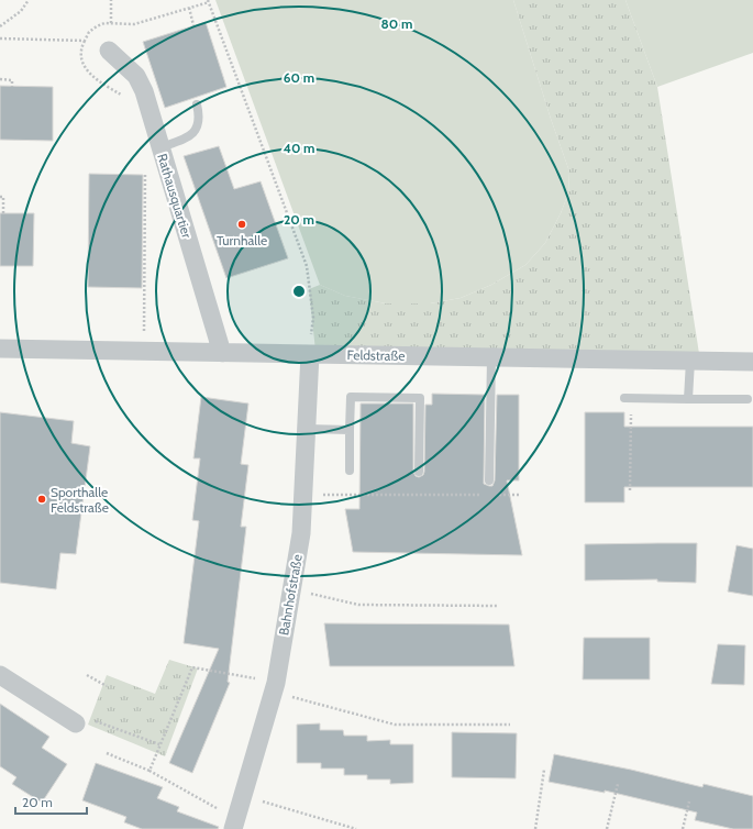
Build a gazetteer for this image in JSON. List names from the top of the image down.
{
  "streets": {
    "street": ["Rathausquartier", "Feldstraße", "Bahnhofstraße"]
  },
  "crossings": [
    ["Rathausquartier", "Feldstraße"],
    ["Feldstraße", "Bahnhofstraße"]
  ],
  "places": ["Turnhalle", "Sporthalle Feldstraße"],
  "scale_bar": "20 m",
  "rings": [
    "80 m",
    "60 m",
    "40 m",
    "20 m"
  ]
}
